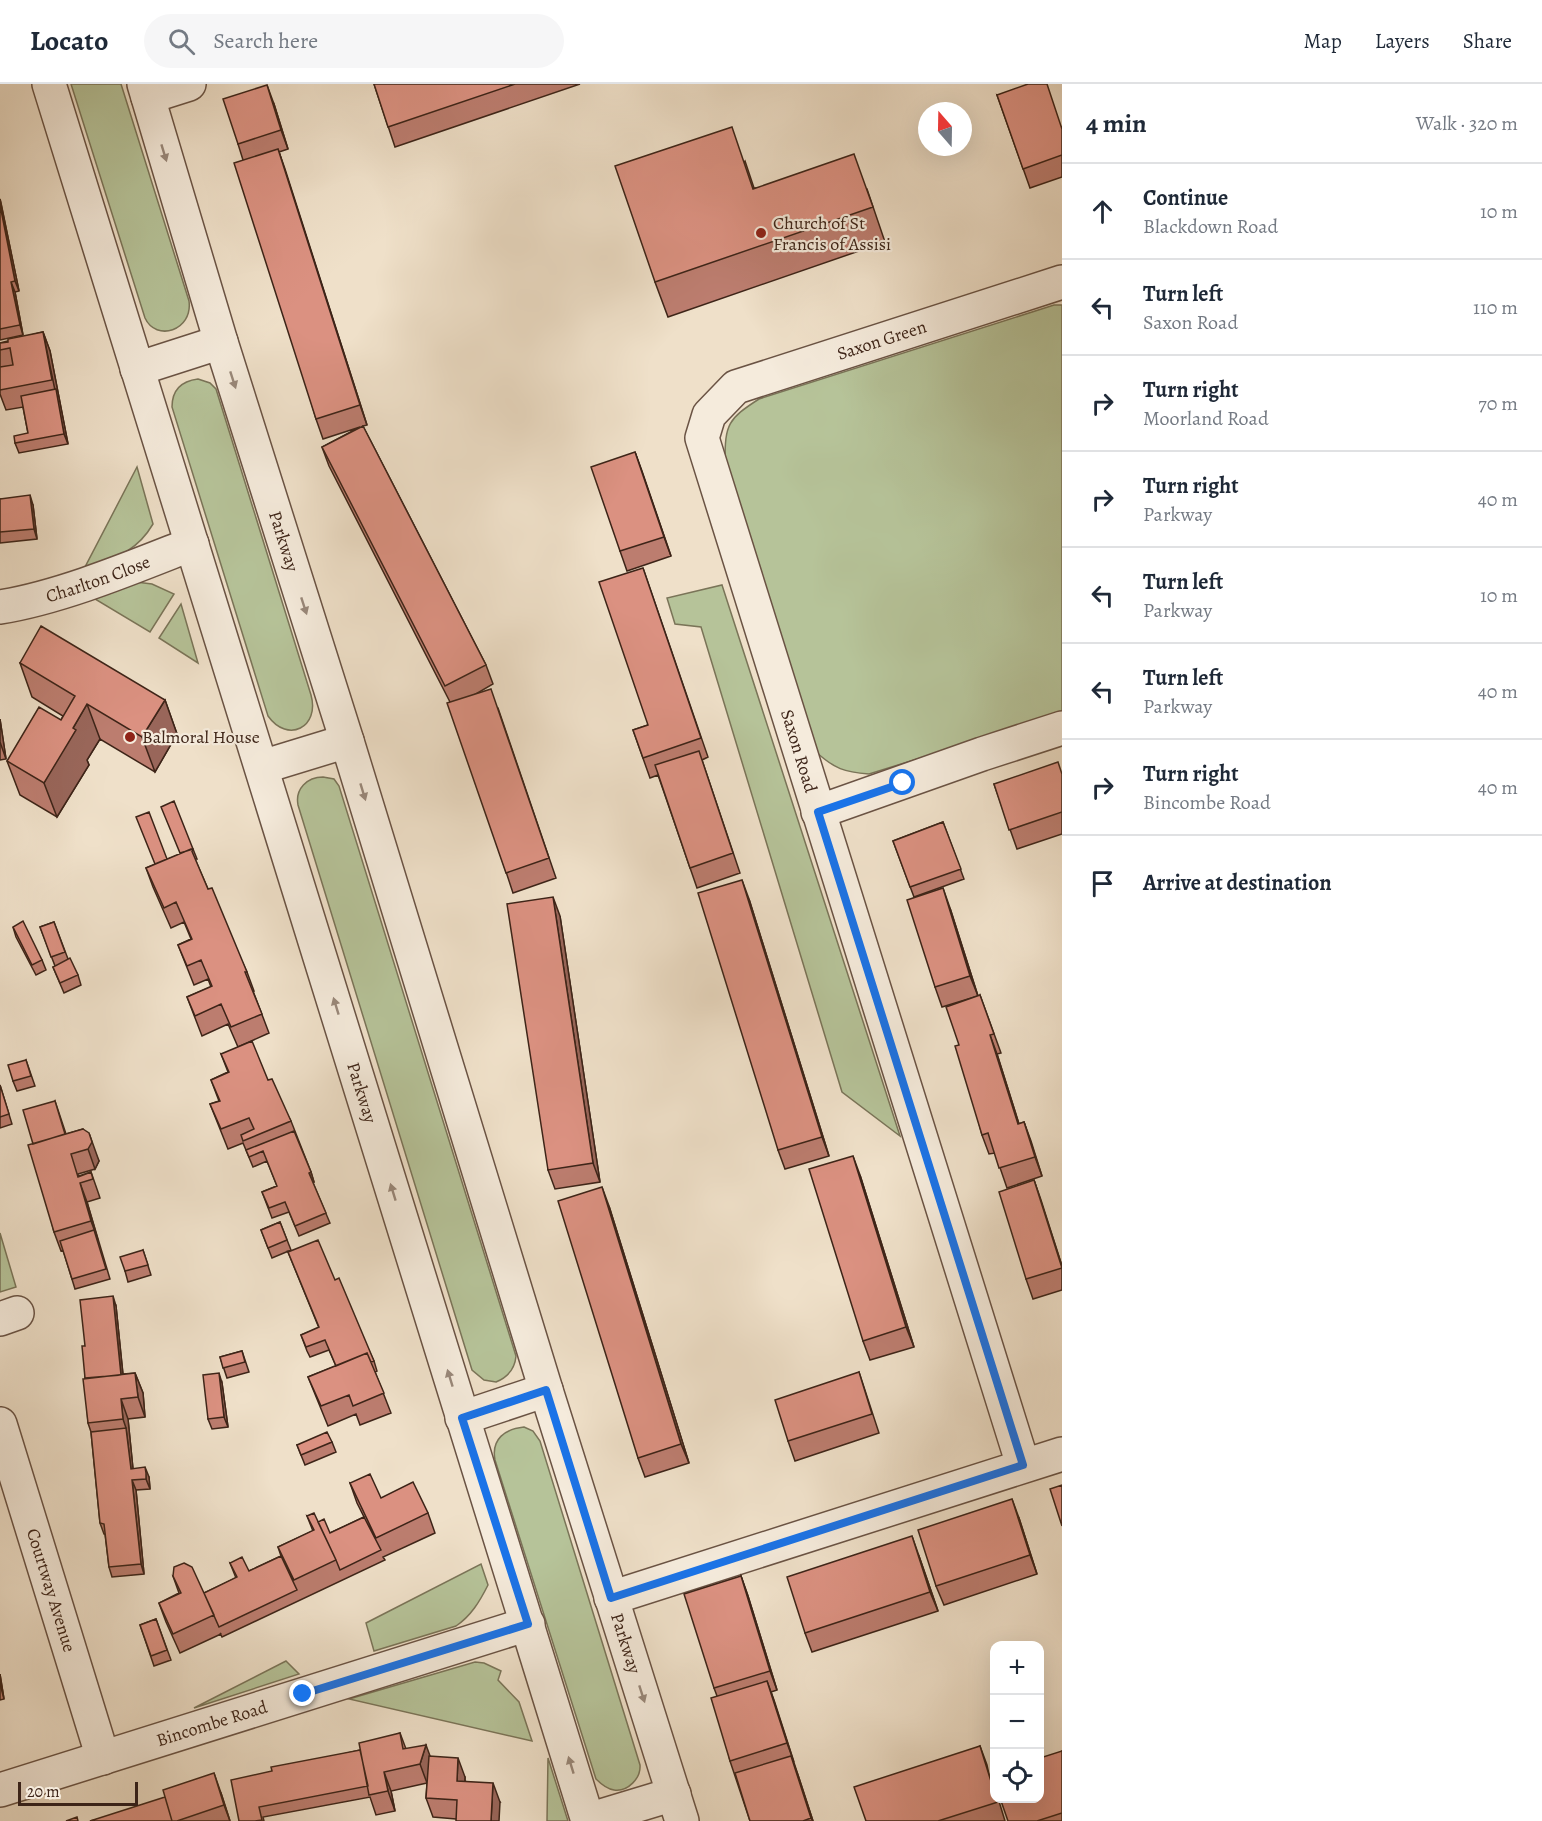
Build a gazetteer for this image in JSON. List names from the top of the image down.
{
  "streets": {
    "street": [
      "Saxon Green",
      "Parkway",
      "Charlton Close",
      "Saxon Road",
      "Courtway Avenue",
      "Bincombe Road"
    ]
  },
  "crossings": [
    ["Saxon Green", "Saxon Road"],
    ["Parkway", "Charlton Close"],
    ["Parkway", "Bincombe Road"],
    ["Courtway Avenue", "Bincombe Road"]
  ],
  "places": ["Church of St Francis of Assisi", "Balmoral House"],
  "scale_bar": "20 m",
  "north": "top",
  "page": {
    "header": "Locato",
    "search": "Search here",
    "nav": ["Map", "Layers", "Share"],
    "heading": ["4 min", "Walk · 320 m"],
    "list": [
      ["Continue", "Blackdown Road", "10 m"],
      ["Turn left", "Saxon Road", "110 m"],
      ["Turn right", "Moorland Road", "70 m"],
      ["Turn right", "Parkway", "40 m"],
      ["Turn left", "Parkway", "10 m"],
      ["Turn left", "Parkway", "40 m"],
      ["Turn right", "Bincombe Road", "40 m"],
      "Arrive at destination"
    ],
    "map_buttons": ["+", "−"],
    "scale": "20 m"
  }
}
